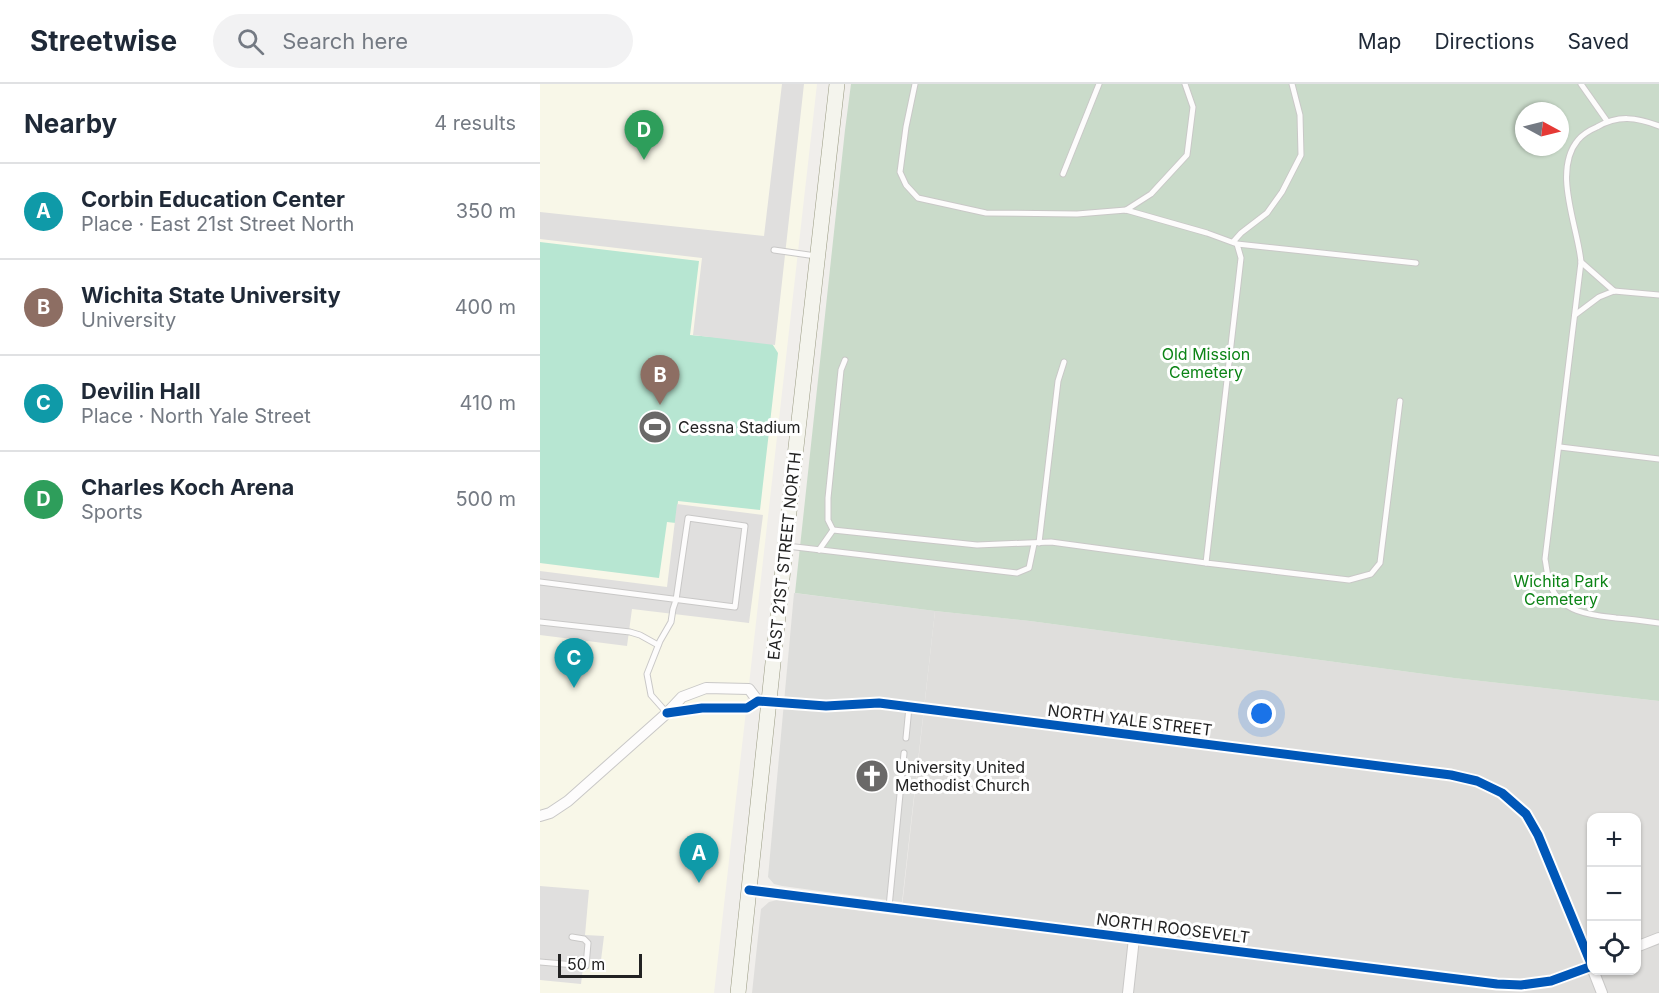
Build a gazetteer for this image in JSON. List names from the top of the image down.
{
  "streets": {
    "main road": ["EAST 21ST STREET NORTH"],
    "street": ["NORTH YALE STREET", "NORTH ROOSEVELT"]
  },
  "crossings": [
    ["EAST 21ST STREET NORTH", "NORTH YALE STREET"],
    ["EAST 21ST STREET NORTH", "NORTH ROOSEVELT"]
  ],
  "parks": ["Old Mission Cemetery", "Wichita Park Cemetery"],
  "places": {
    "sports": ["Cessna Stadium"],
    "church": ["University United Methodist Church"]
  },
  "scale_bar": "50 m",
  "north": "right",
  "page": {
    "header": "Streetwise",
    "search": "Search here",
    "nav": ["Map", "Directions", "Saved"],
    "heading": ["Nearby", "4 results"],
    "pins": [
      "D",
      "B",
      "C",
      "A"
    ],
    "list": [
      {
        "mark": "A",
        "name": "Corbin Education Center",
        "note": "Place · East 21st Street North",
        "value": "350 m"
      },
      {
        "mark": "B",
        "name": "Wichita State University",
        "note": "University",
        "value": "400 m"
      },
      {
        "mark": "C",
        "name": "Devilin Hall",
        "note": "Place · North Yale Street",
        "value": "410 m"
      },
      {
        "mark": "D",
        "name": "Charles Koch Arena",
        "note": "Sports",
        "value": "500 m"
      }
    ],
    "map_buttons": ["+", "−"],
    "scale": "50 m"
  }
}
